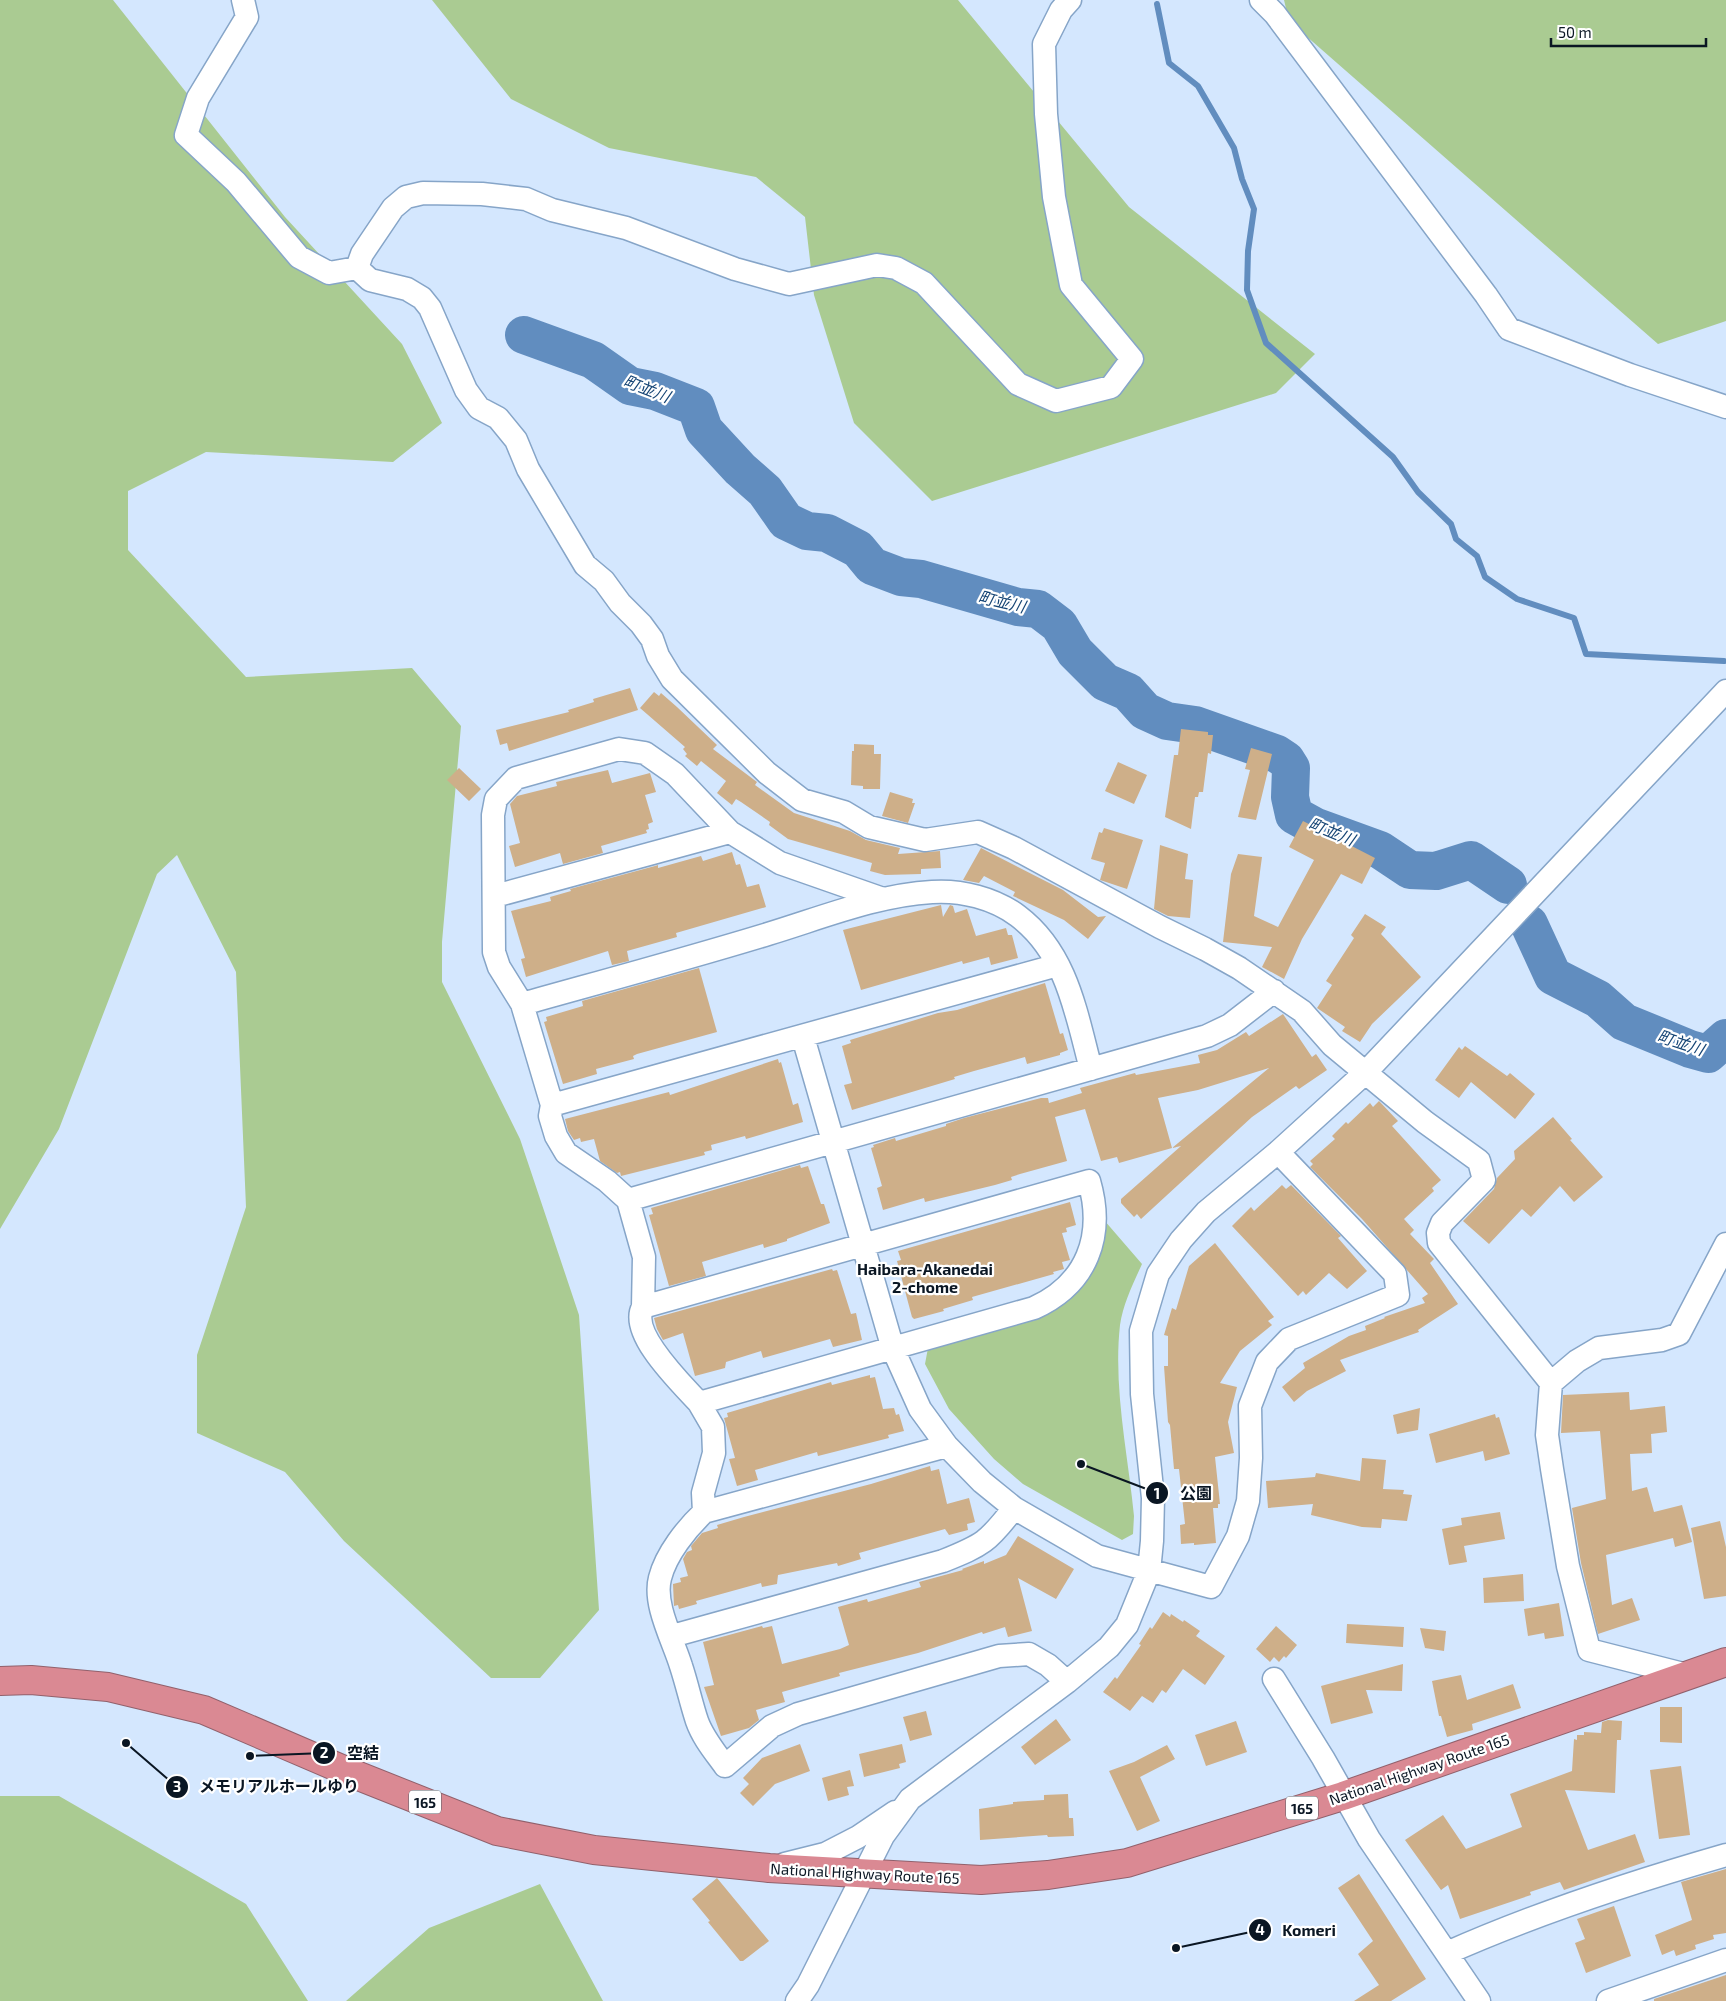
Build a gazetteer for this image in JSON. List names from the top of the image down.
{
  "streets": {
    "highway": ["National Highway Route 165", "165"]
  },
  "districts": ["Haibara-Akanedai 2-chome"],
  "water": ["町並川"],
  "places": [
    "公園",
    "メモリアルホールゆり",
    "空結",
    "Komeri"
  ],
  "scale_bar": "50 m"
}
